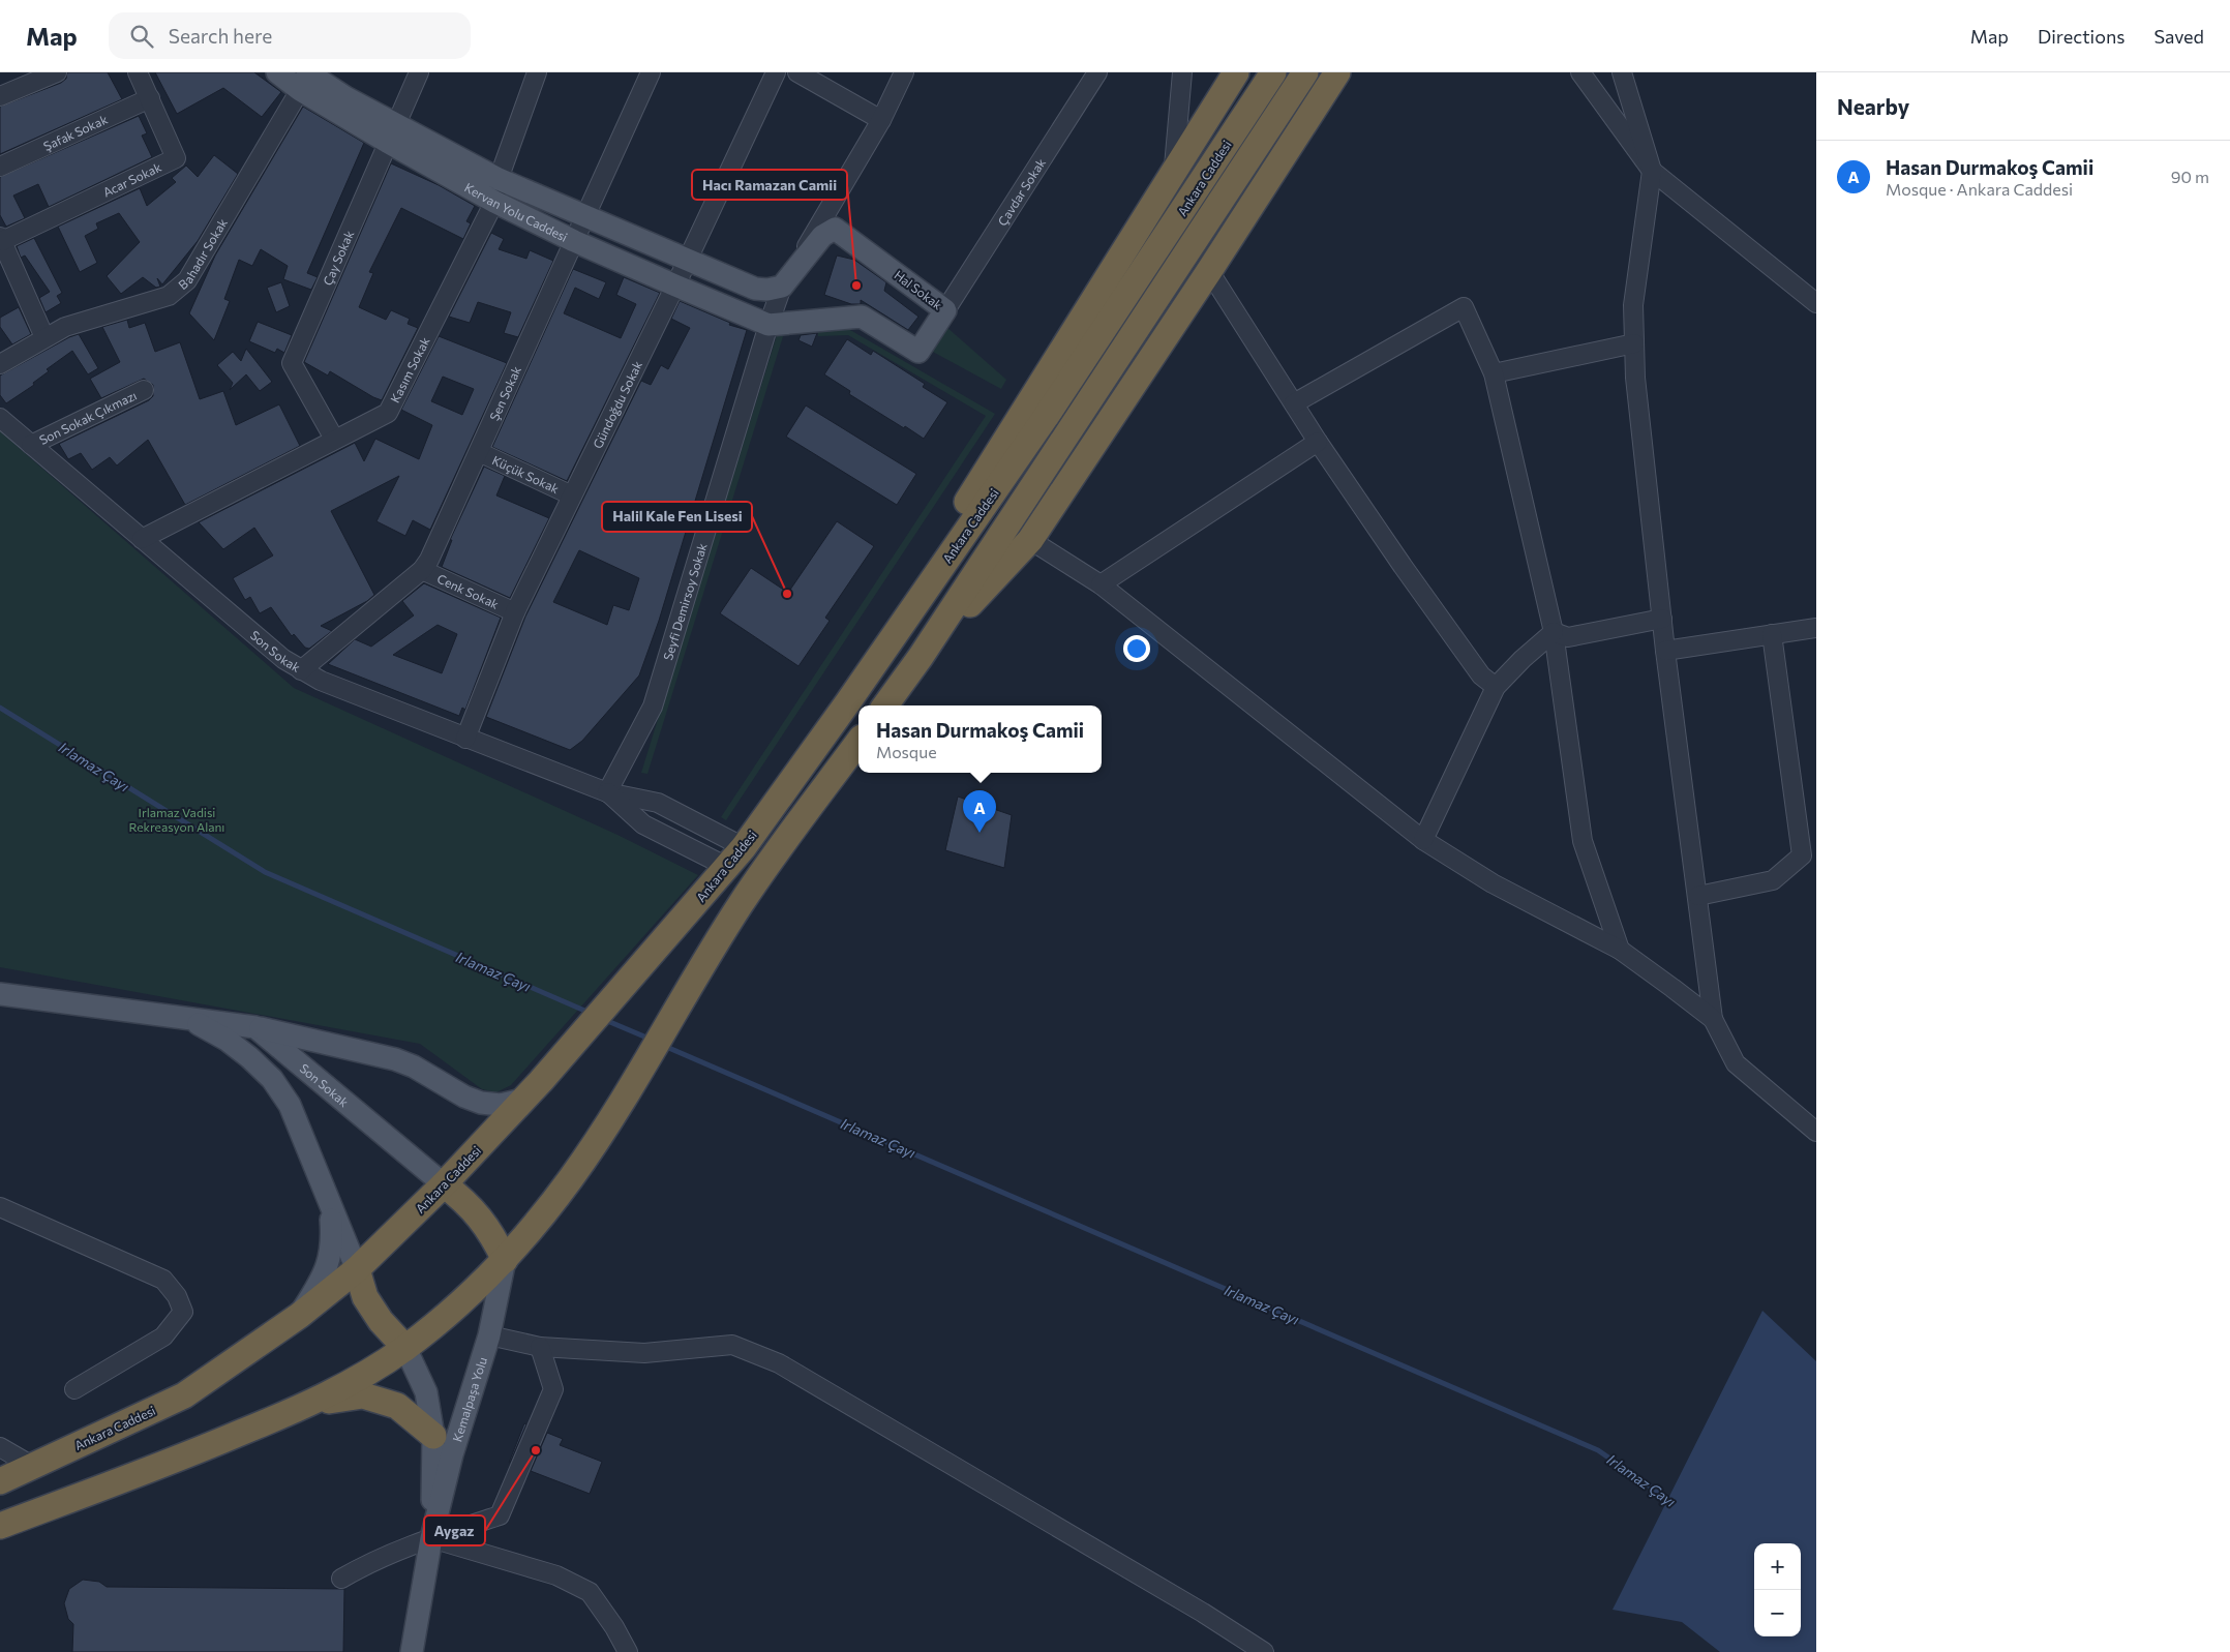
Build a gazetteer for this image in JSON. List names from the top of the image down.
{
  "streets": {
    "highway": ["Ankara Caddesi"],
    "main road": [
      "Kervan Yolu Caddesi",
      "Hal Sokak",
      "Son Sokak",
      "Kemalpaşa Yolu"
    ],
    "street": [
      "Şafak Sokak",
      "Acar Sokak",
      "Çavdar Sokak",
      "Bahadır Sokak",
      "Çay Sokak",
      "Kasım Sokak",
      "Şen Sokak",
      "Gündoğdu Sokak",
      "Son Sokak Çıkmazı",
      "Küçük Sokak",
      "Cenk Sokak",
      "Seyfi Demirsoy Sokak"
    ]
  },
  "crossings": [
    ["Şafak Sokak", "Acar Sokak"],
    ["Ankara Caddesi", "Son Sokak"],
    ["Çavdar Sokak", "Hal Sokak"],
    ["Kervan Yolu Caddesi", "Bahadır Sokak"],
    ["Kervan Yolu Caddesi", "Çay Sokak"],
    ["Kervan Yolu Caddesi", "Hal Sokak"],
    ["Kervan Yolu Caddesi", "Kasım Sokak"],
    ["Kervan Yolu Caddesi", "Şen Sokak"],
    ["Kervan Yolu Caddesi", "Gündoğdu Sokak"],
    ["Kervan Yolu Caddesi", "Seyfi Demirsoy Sokak"],
    ["Çay Sokak", "Kasım Sokak"],
    ["Hal Sokak", "Seyfi Demirsoy Sokak"],
    ["Kasım Sokak", "Son Sokak"],
    ["Şen Sokak", "Küçük Sokak"],
    ["Şen Sokak", "Cenk Sokak"],
    ["Şen Sokak", "Son Sokak"],
    ["Gündoğdu Sokak", "Küçük Sokak"],
    ["Gündoğdu Sokak", "Cenk Sokak"],
    ["Gündoğdu Sokak", "Son Sokak"],
    ["Son Sokak Çıkmazı", "Son Sokak"],
    ["Seyfi Demirsoy Sokak", "Son Sokak"]
  ],
  "water": ["Irlamaz Çayı"],
  "parks": ["Irlamaz Vadisi Rekreasyon Alanı"],
  "places": ["Hacı Ramazan Camii", "Halil Kale Fen Lisesi", "Aygaz"],
  "page": {
    "header": "Map",
    "search": "Search here",
    "nav": ["Map", "Directions", "Saved"],
    "heading": "Nearby",
    "list": [
      {
        "mark": "A",
        "name": "Hasan Durmakoş Camii",
        "note": "Mosque · Ankara Caddesi",
        "value": "90 m"
      }
    ],
    "popup": ["Hasan Durmakoş Camii", "Mosque"],
    "pins": "A",
    "map_buttons": ["+", "−"]
  }
}
